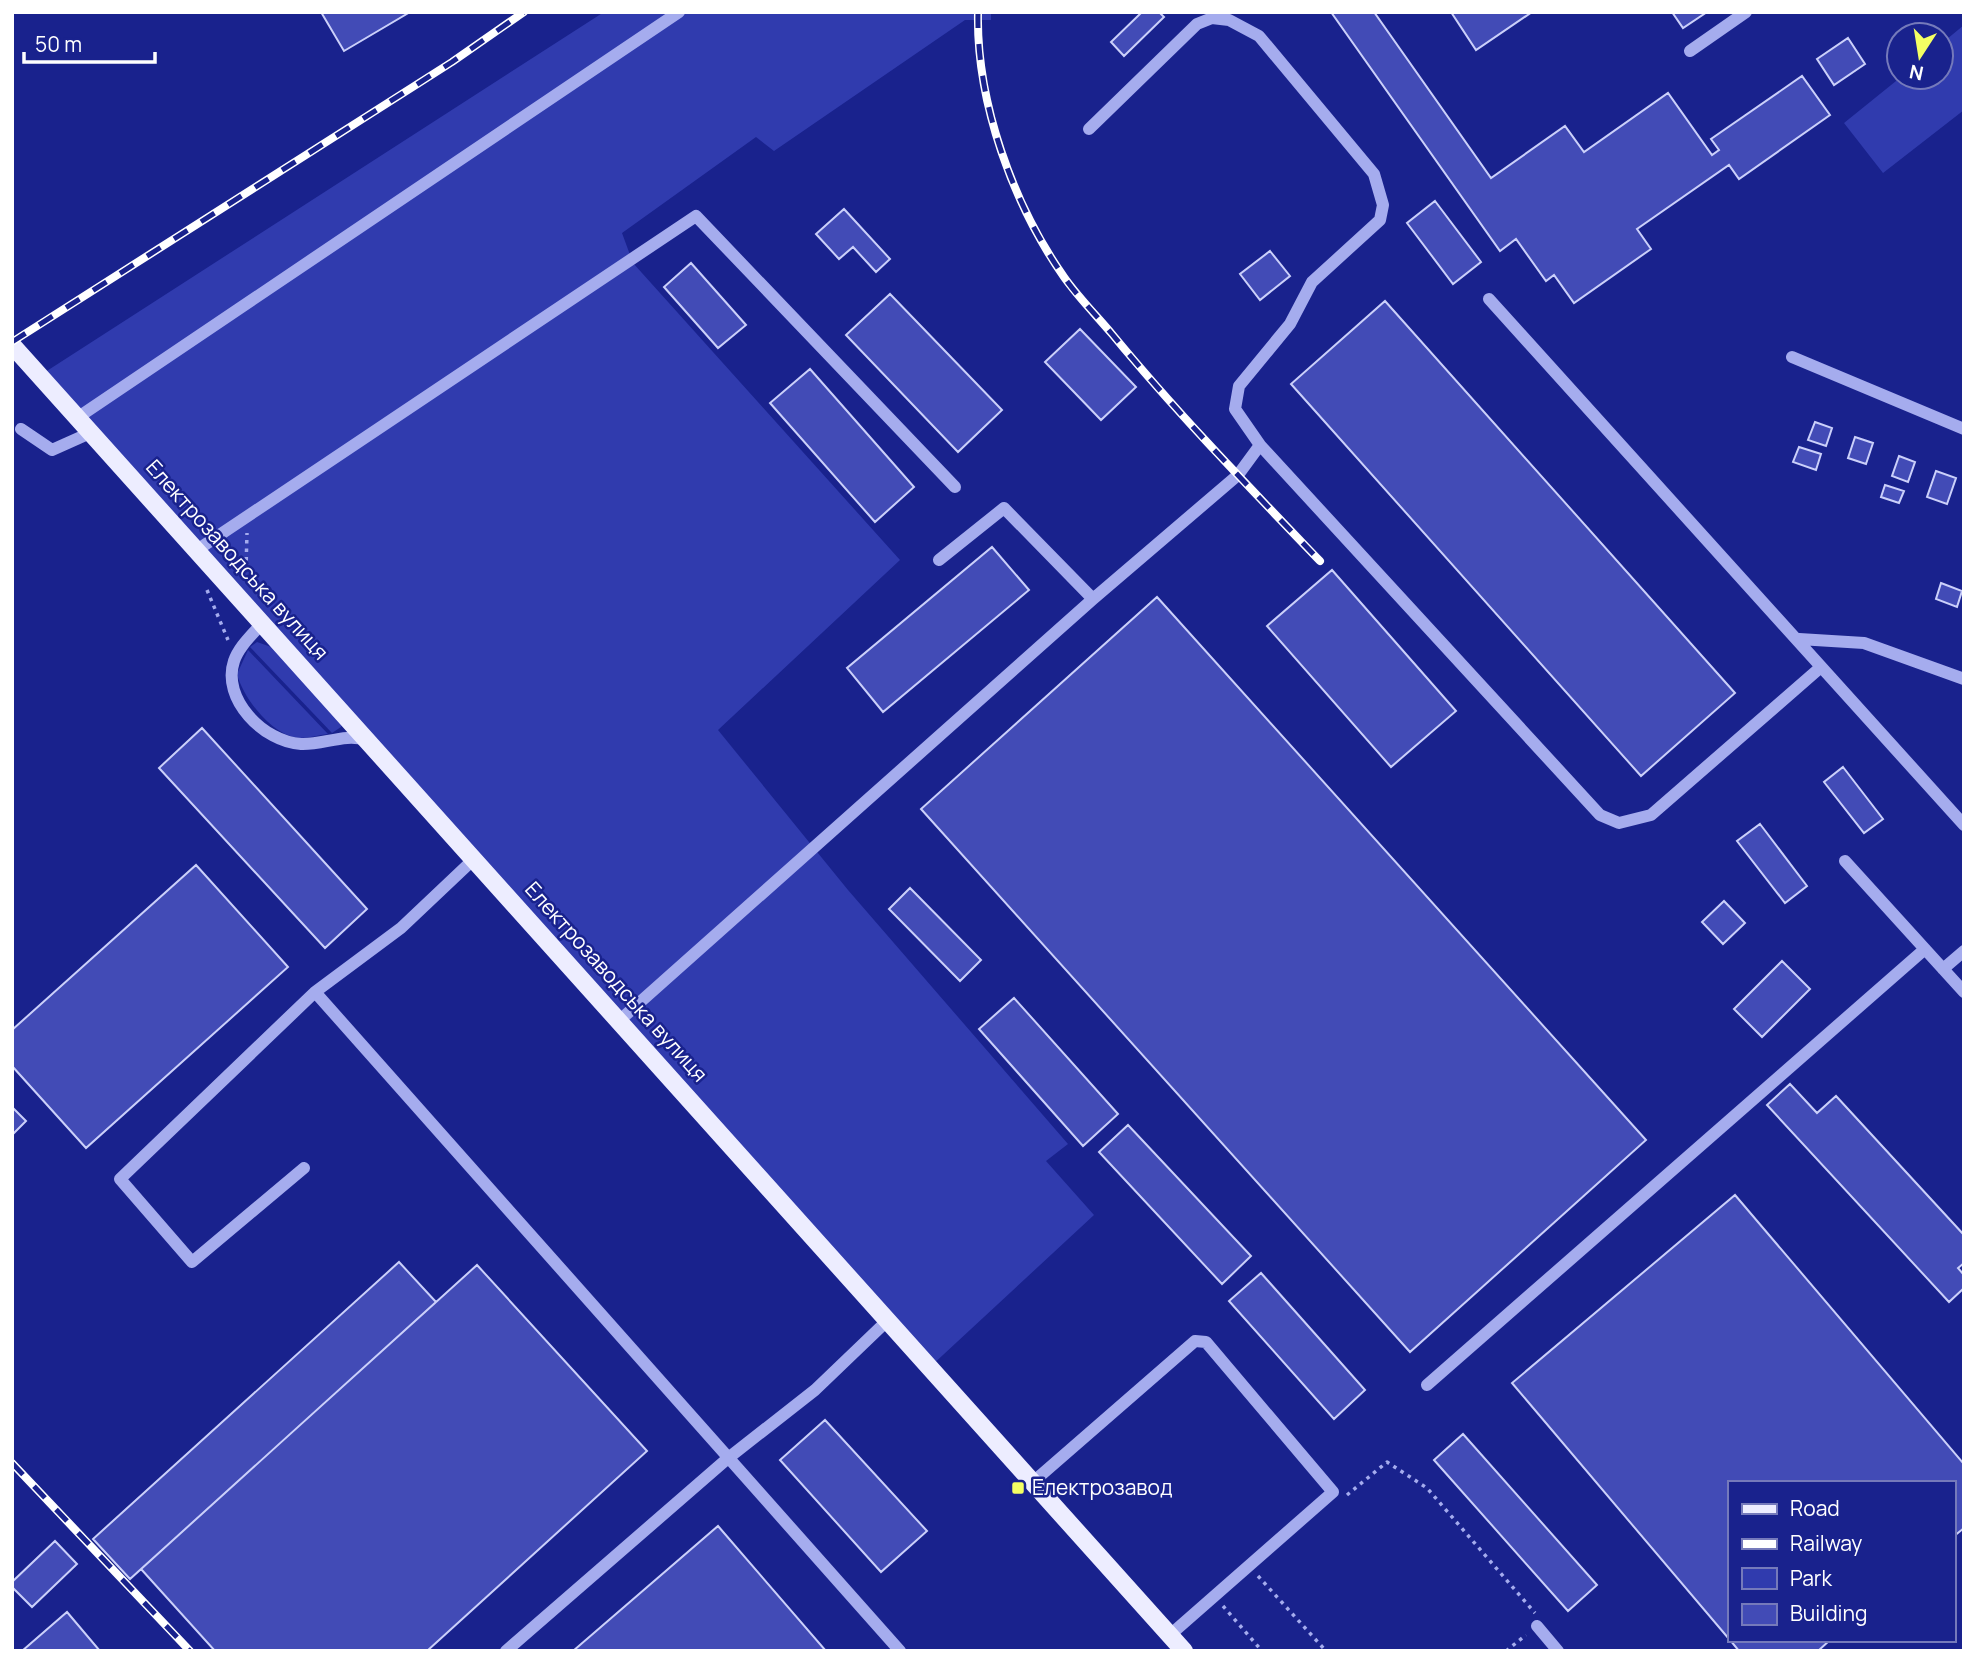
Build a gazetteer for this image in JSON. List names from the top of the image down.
{
  "streets": {
    "main road": ["Електрозаводська вулиця"]
  },
  "places": {
    "transit": ["Електрозавод"]
  },
  "legend": [
    "Road",
    "Railway",
    "Park",
    "Building"
  ],
  "scale_bar": "50 m",
  "north": "bottom"
}
